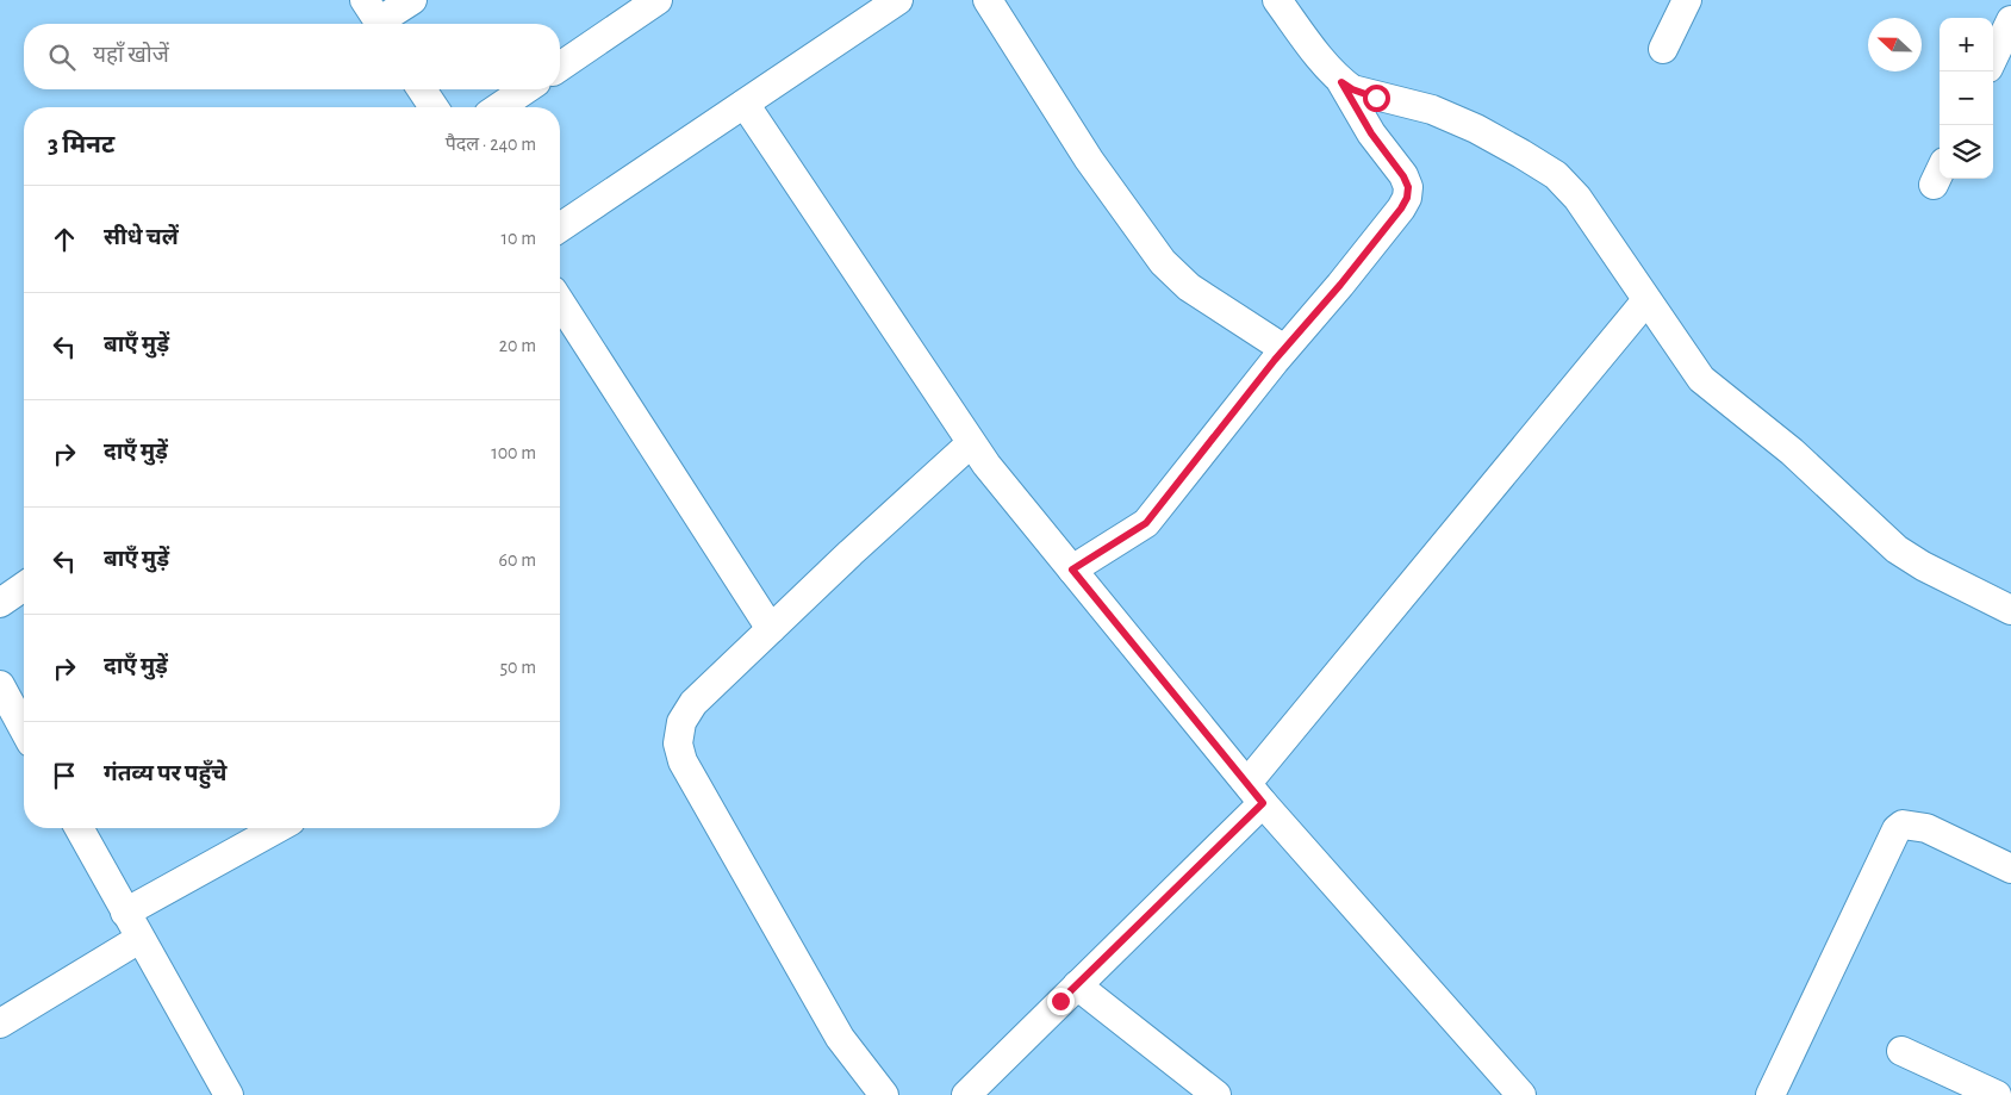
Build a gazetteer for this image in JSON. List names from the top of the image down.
{
  "north": "left",
  "page": {
    "map_buttons": ["+", "−"],
    "search": "यहाँ खोजें",
    "heading": ["3 मिनट", "पैदल · 240 m"],
    "list": [
      ["सीधे चलें", "10 m"],
      ["बाएँ मुड़ें", "20 m"],
      ["दाएँ मुड़ें", "100 m"],
      ["बाएँ मुड़ें", "60 m"],
      ["दाएँ मुड़ें", "50 m"],
      "गंतव्य पर पहुँचे"
    ]
  }
}
